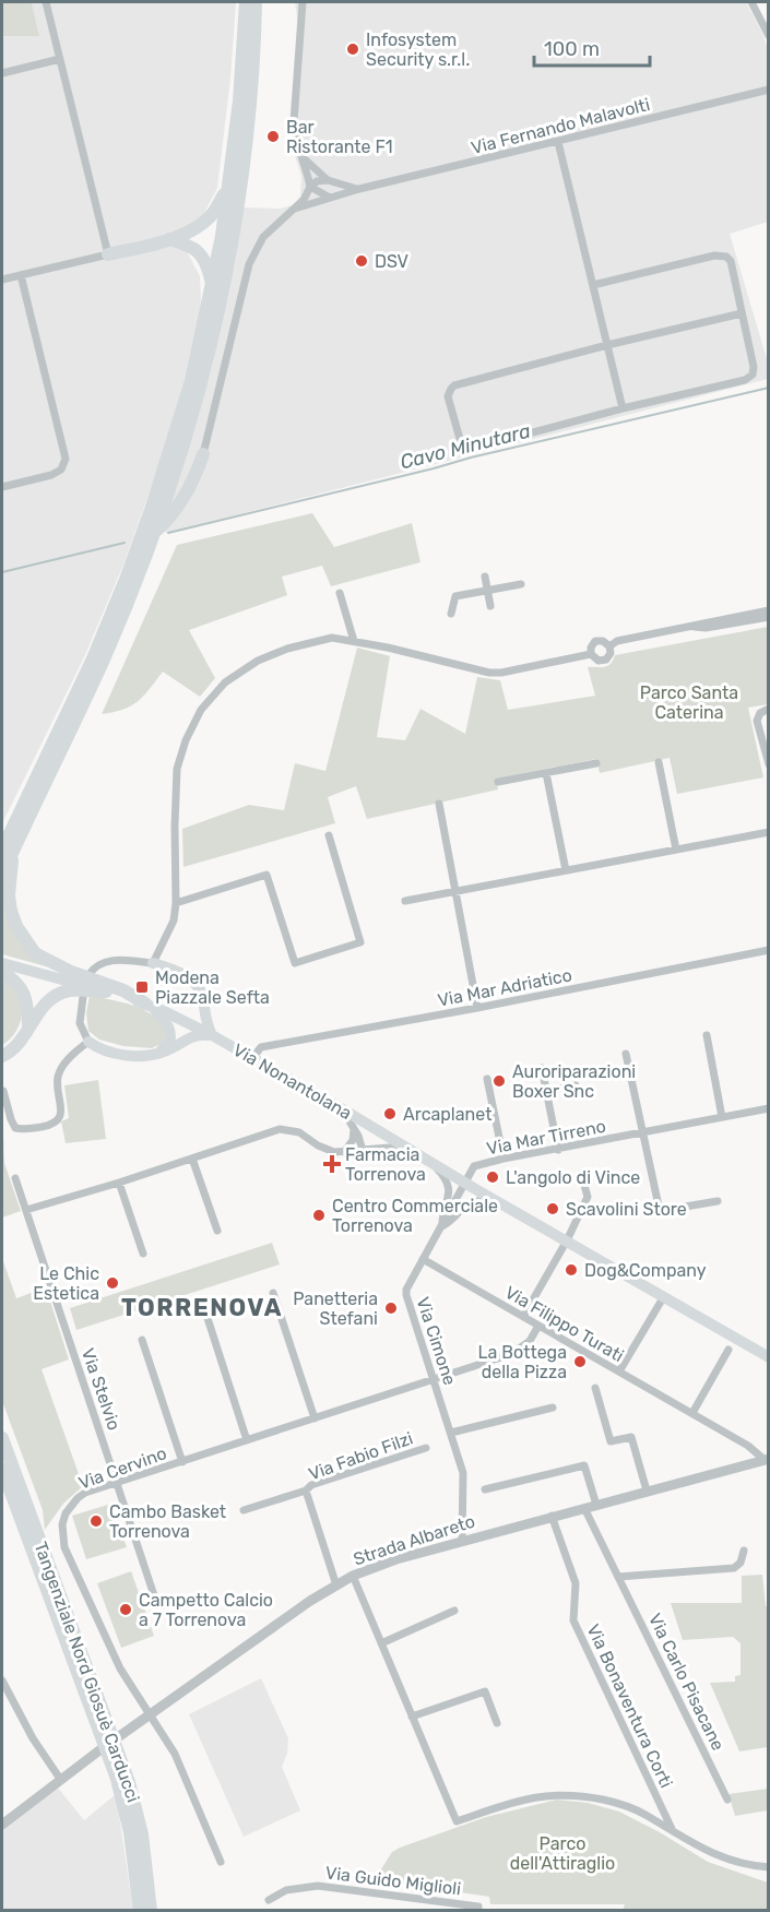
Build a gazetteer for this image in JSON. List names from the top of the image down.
{
  "streets": {
    "highway": ["Tangenziale Nord Giosuè Carducci"],
    "main road": ["Via Nonantolana"],
    "street": [
      "Via Fernando Malavolti",
      "Via Mar Adriatico",
      "Via Mar Tirreno",
      "Via Filippo Turati",
      "Via Cimone",
      "Via Stelvio",
      "Via Fabio Filzi",
      "Via Cervino",
      "Strada Albareto",
      "Via Carlo Pisacane",
      "Via Bonaventura Corti",
      "Via Guido Miglioli"
    ]
  },
  "crossings": [
    ["Via Mar Adriatico", "Via Nonantolana"],
    ["Via Nonantolana", "Via Mar Tirreno"],
    ["Via Nonantolana", "Via Cimone"],
    ["Via Mar Tirreno", "Via Cimone"],
    ["Via Filippo Turati", "Via Cimone"],
    ["Via Filippo Turati", "Via Cervino"],
    ["Via Filippo Turati", "Strada Albareto"],
    ["Via Cimone", "Via Cervino"],
    ["Via Cimone", "Strada Albareto"],
    ["Via Stelvio", "Via Cervino"],
    ["Via Fabio Filzi", "Strada Albareto"],
    ["Via Cervino", "Strada Albareto"],
    ["Strada Albareto", "Via Carlo Pisacane"],
    ["Strada Albareto", "Via Bonaventura Corti"]
  ],
  "districts": ["TORRENOVA"],
  "water": ["Cavo Minutara"],
  "parks": ["Parco Santa Caterina", "Parco dell'Attiraglio"],
  "places": {
    "other": [
      "Infosystem Security s.r.l.",
      "Bar Ristorante F1",
      "DSV",
      "Auroriparazioni Boxer Snc",
      "Arcaplanet",
      "L'angolo di Vince",
      "Scavolini Store",
      "Centro Commerciale Torrenova",
      "Dog&Company",
      "Le Chic Estetica",
      "Panetteria Stefani",
      "La Bottega della Pizza",
      "Cambo Basket Torrenova",
      "Campetto Calcio a 7 Torrenova"
    ],
    "transit": ["Modena Piazzale Sefta"],
    "health": ["Farmacia Torrenova"]
  },
  "scale_bar": "100 m"
}
